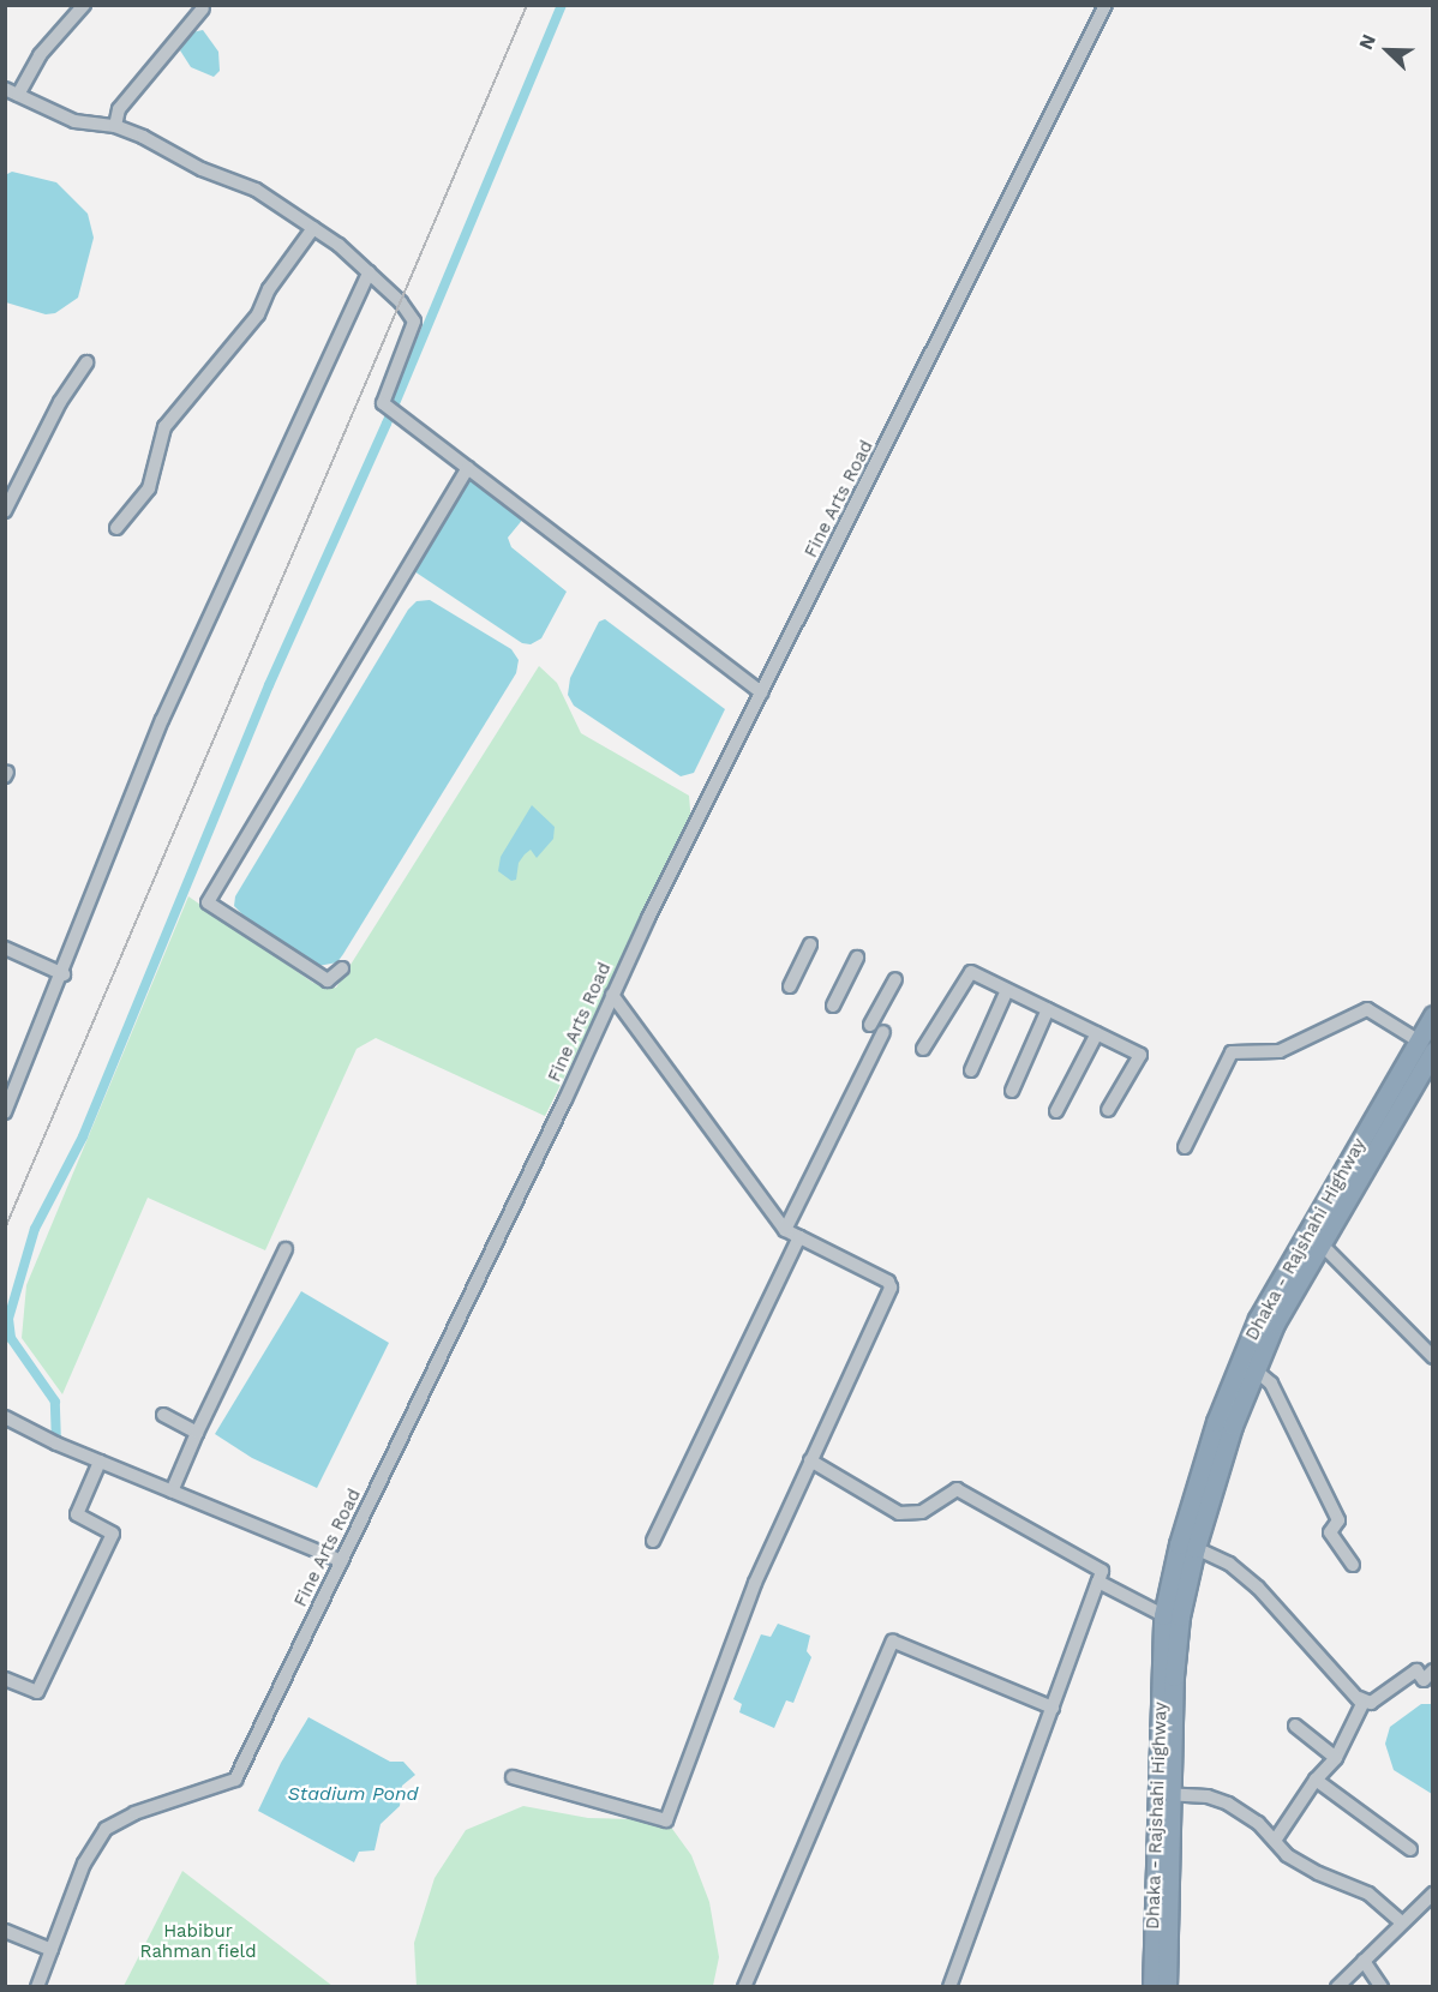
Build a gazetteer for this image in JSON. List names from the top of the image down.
{
  "streets": {
    "highway": ["Dhaka - Rajshahi Highway"],
    "street": ["Fine Arts Road"]
  },
  "water": ["Stadium Pond"],
  "parks": ["Habibur Rahman field"],
  "north": "top left"
}
